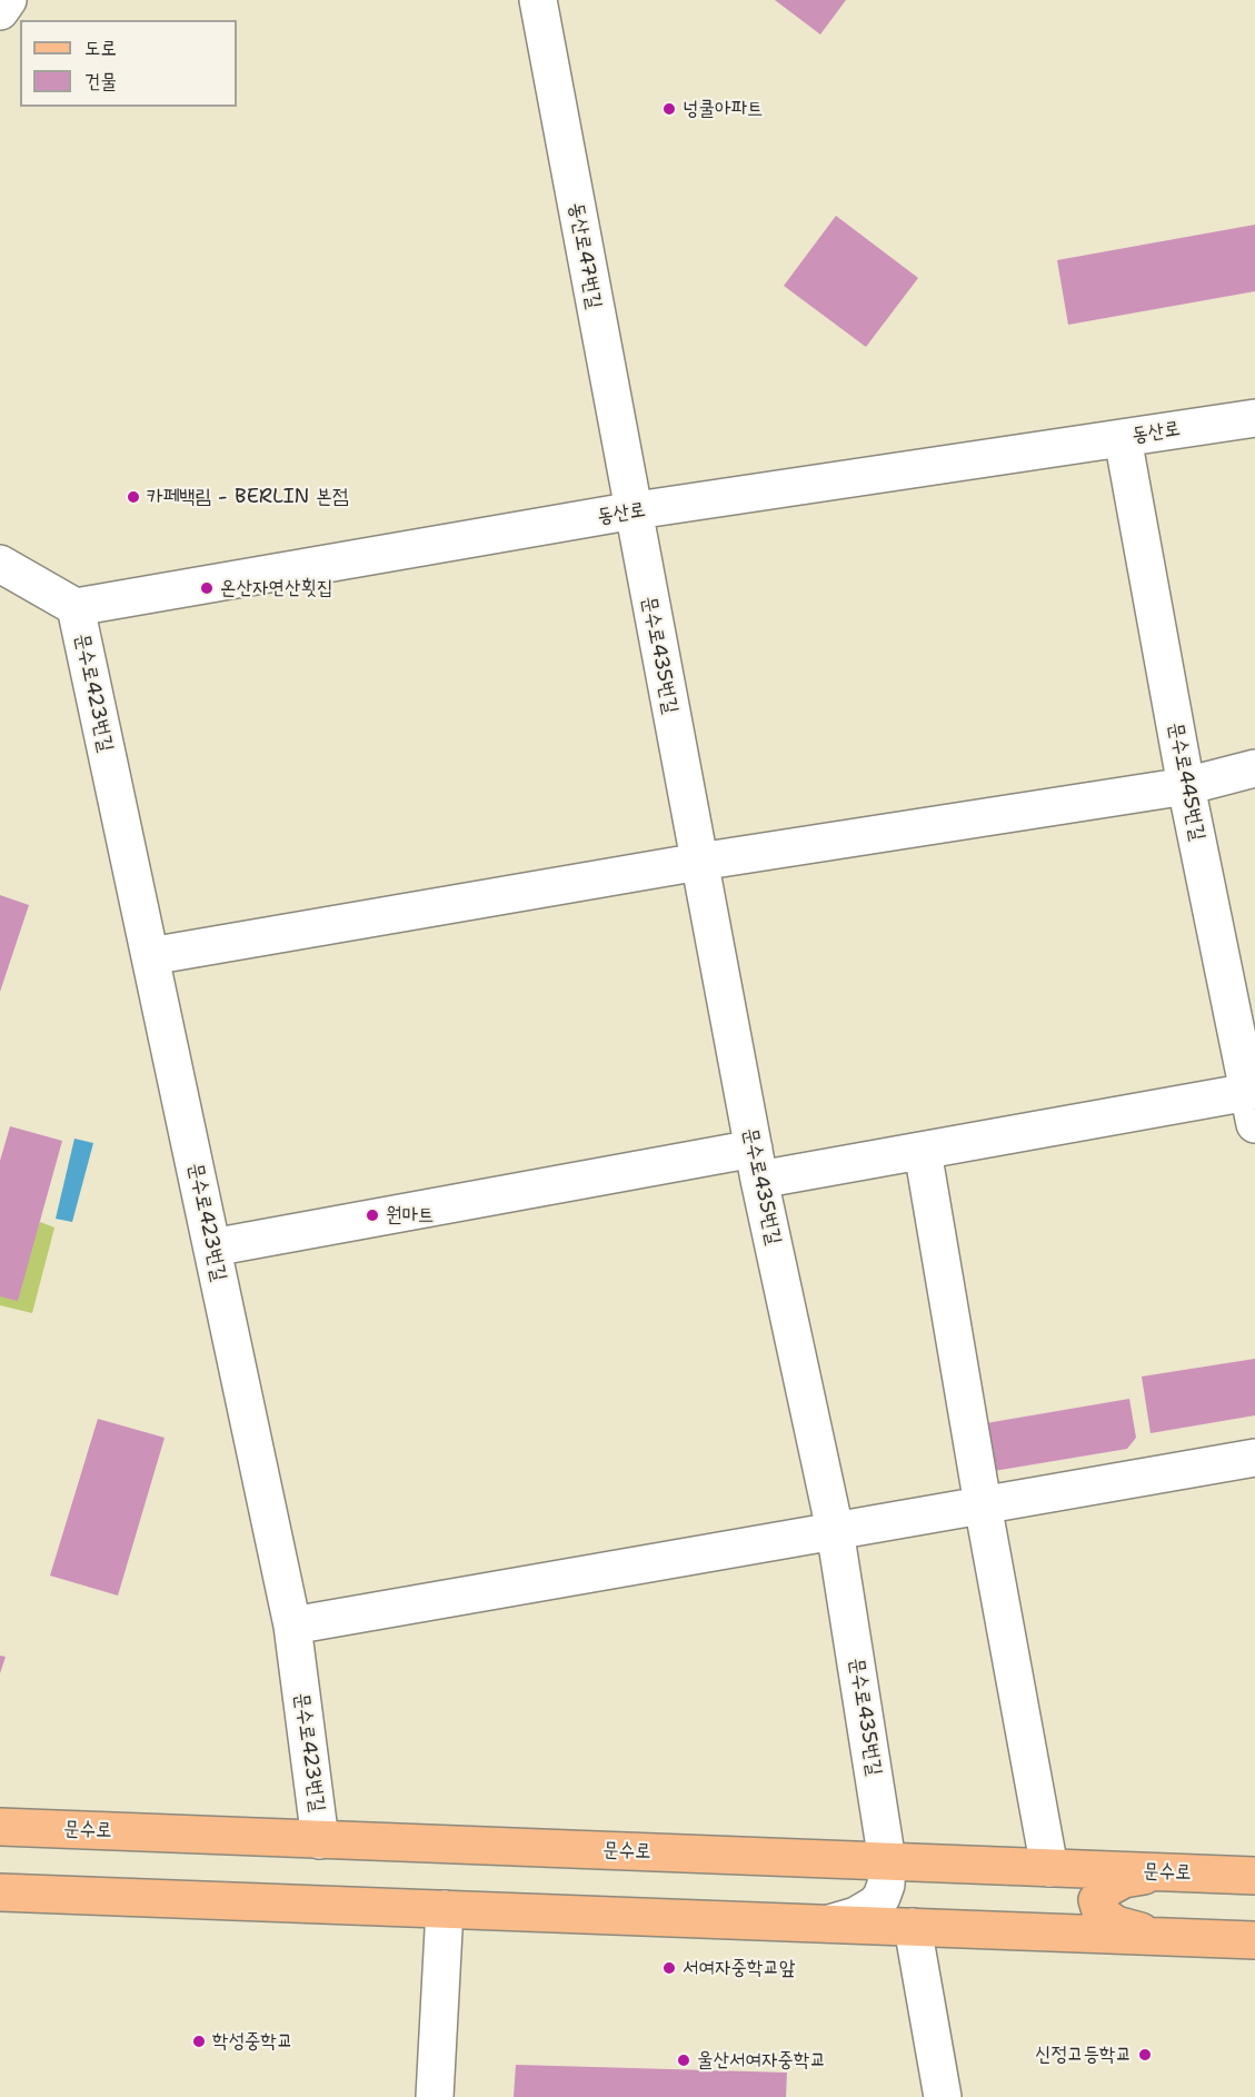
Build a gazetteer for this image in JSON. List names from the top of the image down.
{
  "streets": {
    "main road": ["문수로"],
    "street": [
      "동산로47번길",
      "동산로",
      "문수로435번길",
      "문수로423번길",
      "문수로445번길"
    ]
  },
  "crossings": [
    ["동산로47번길", "동산로"],
    ["동산로47번길", "문수로435번길"],
    ["동산로", "문수로435번길"],
    ["동산로", "문수로423번길"],
    ["동산로", "문수로445번길"],
    ["문수로435번길", "문수로"],
    ["문수로423번길", "문수로"]
  ],
  "places": [
    "넝쿨아파트",
    "카페백림 - BERLIN 본점",
    "온산자연산횟집",
    "원마트",
    "서여자중학교앞",
    "학성중학교",
    "신정고등학교",
    "울산서여자중학교"
  ],
  "legend": ["도로", "건물"]
}
